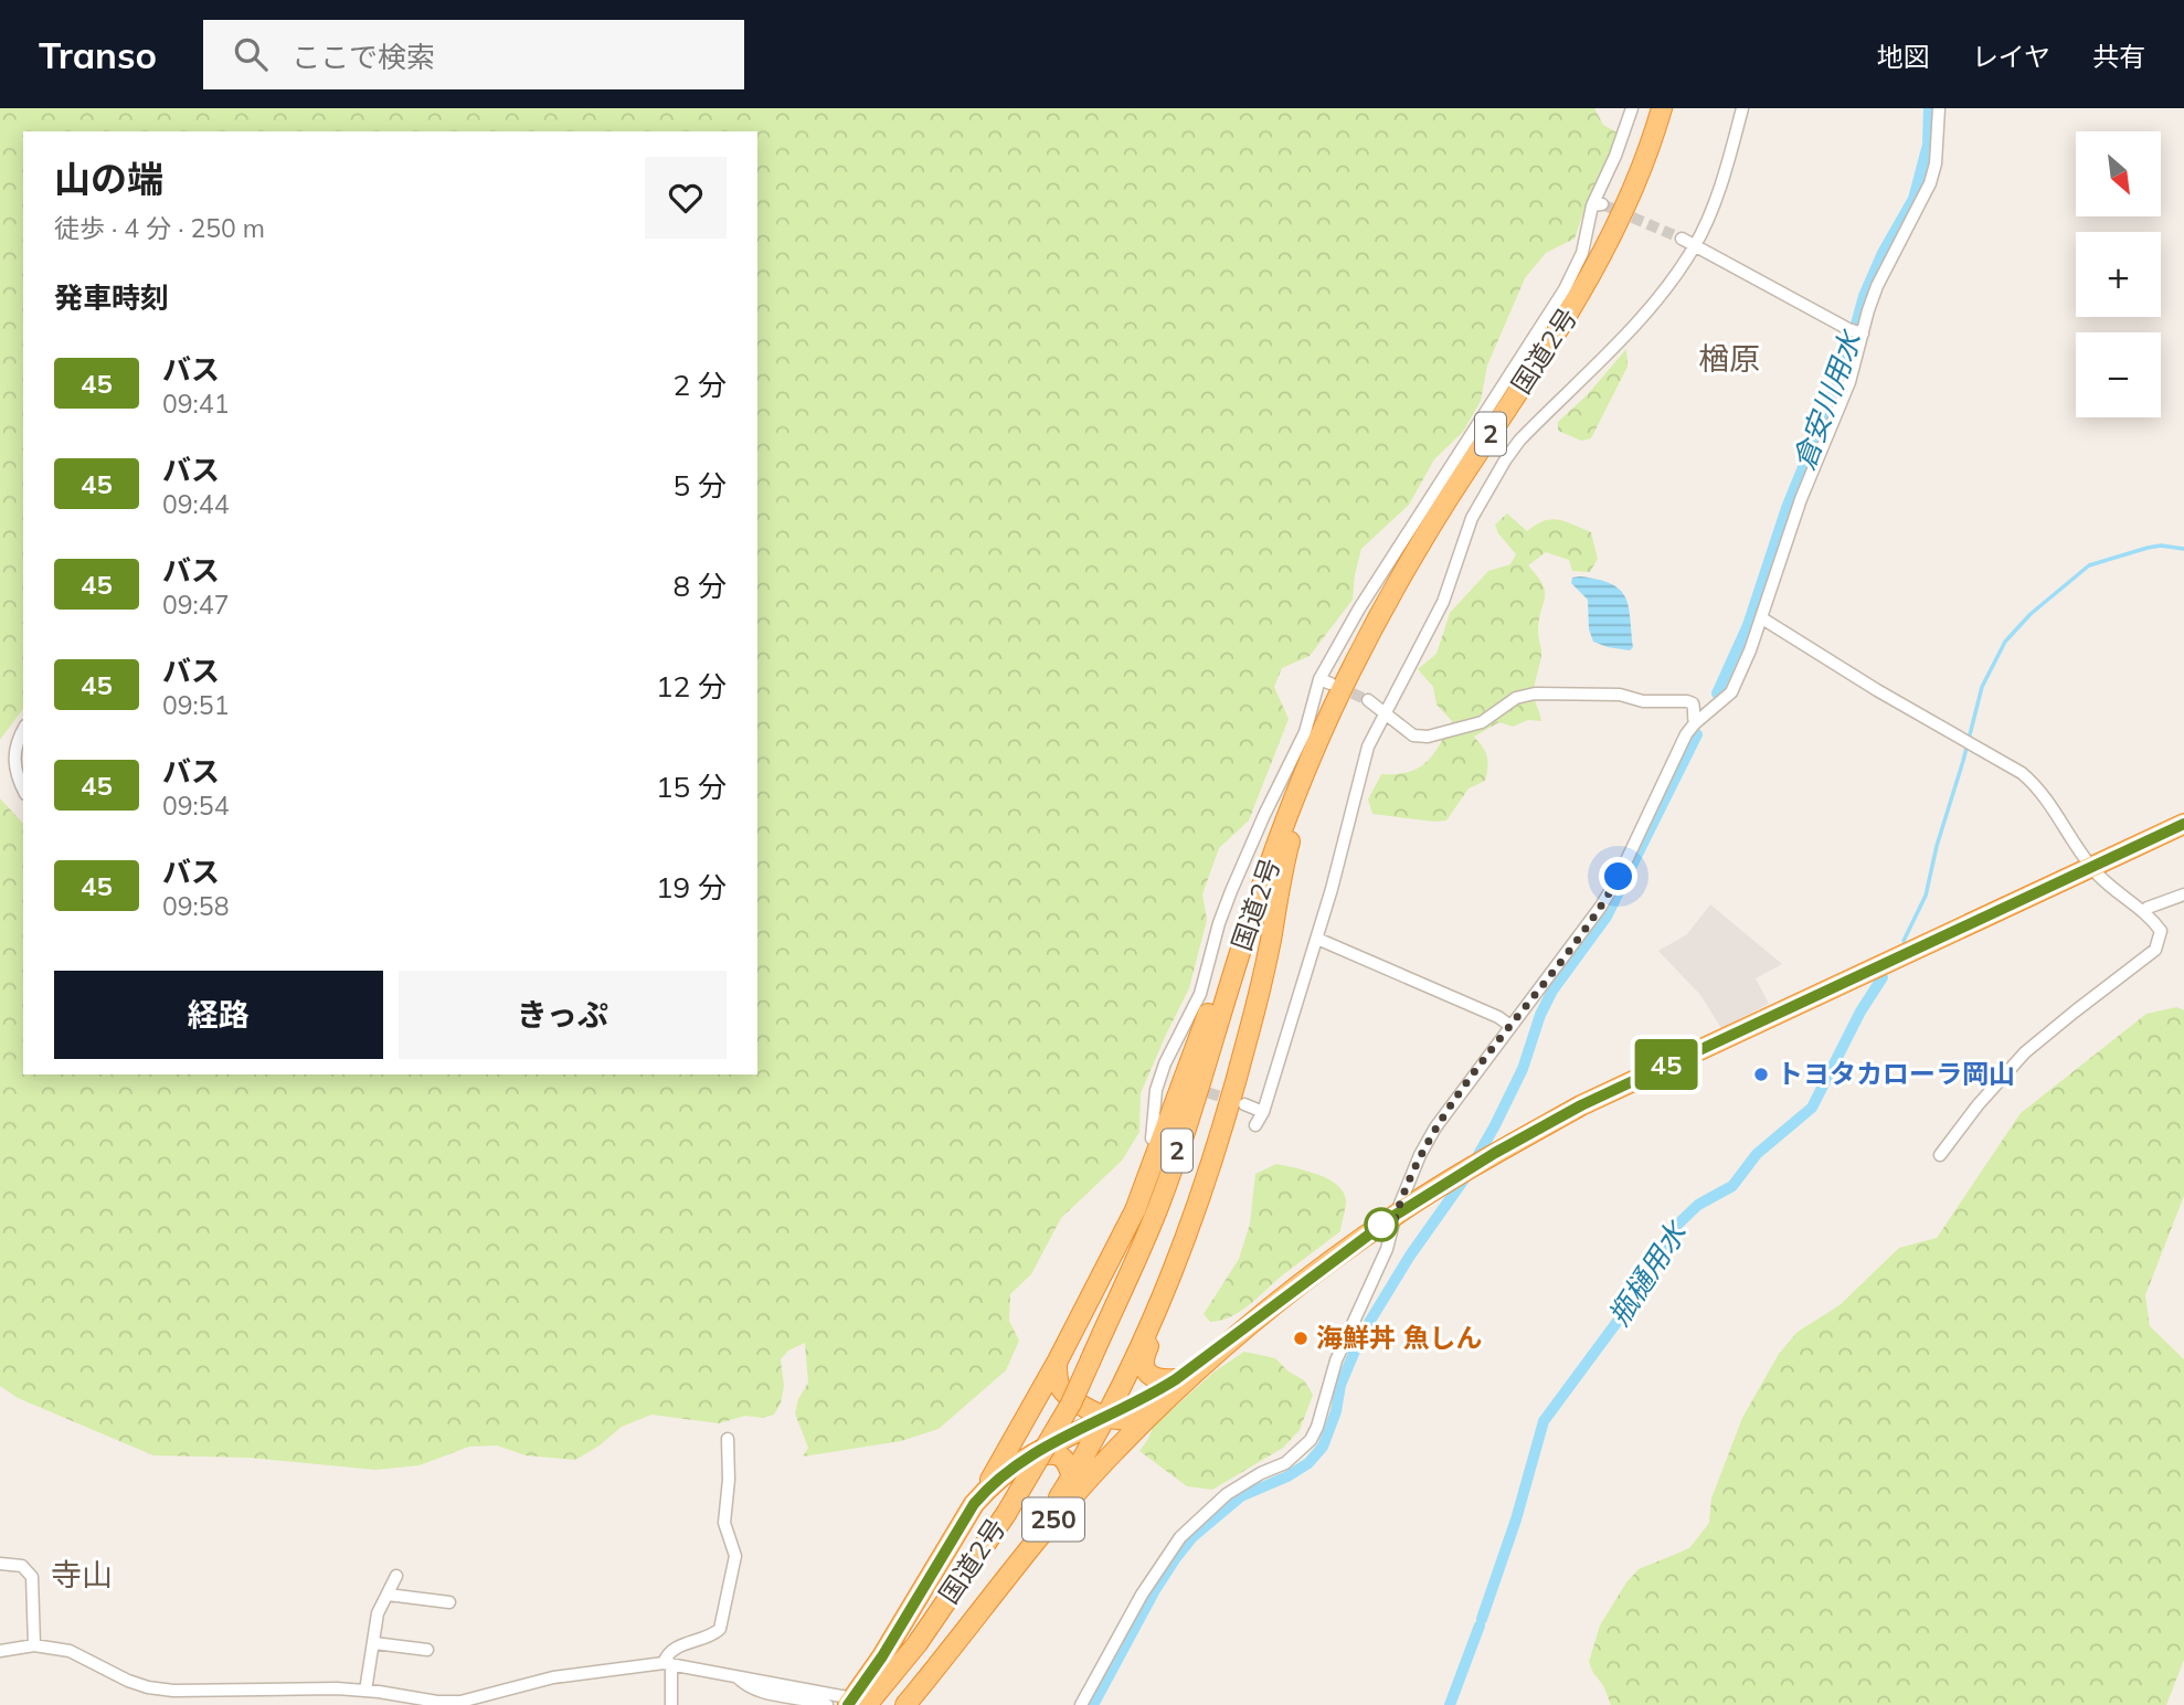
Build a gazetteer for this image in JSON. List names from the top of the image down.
{
  "streets": {
    "highway": ["国道2号", "2", "250"]
  },
  "crossings": [
    ["国道2号", "250"]
  ],
  "districts": ["楢原", "寺山"],
  "water": ["倉安川用水", "瓶樋用水"],
  "places": ["トヨタカローラ岡山", "海鮮丼 魚しん"],
  "lines": ["bus line 45"],
  "north": "bottom right",
  "page": {
    "header": "Transo",
    "search": "ここで検索",
    "nav": ["地図", "レイヤ", "共有"],
    "on_map": "45",
    "map_buttons": ["+", "−"],
    "heading": [
      ["山の端", "徒歩 · 4 分 · 250 m"],
      "発車時刻"
    ],
    "list": [
      {
        "mark": "45",
        "name": "バス",
        "note": "09:41",
        "value": "2 分"
      },
      {
        "mark": "45",
        "name": "バス",
        "note": "09:44",
        "value": "5 分"
      },
      {
        "mark": "45",
        "name": "バス",
        "note": "09:47",
        "value": "8 分"
      },
      {
        "mark": "45",
        "name": "バス",
        "note": "09:51",
        "value": "12 分"
      },
      {
        "mark": "45",
        "name": "バス",
        "note": "09:54",
        "value": "15 分"
      },
      {
        "mark": "45",
        "name": "バス",
        "note": "09:58",
        "value": "19 分"
      }
    ],
    "buttons": ["経路", "きっぷ"]
  }
}
